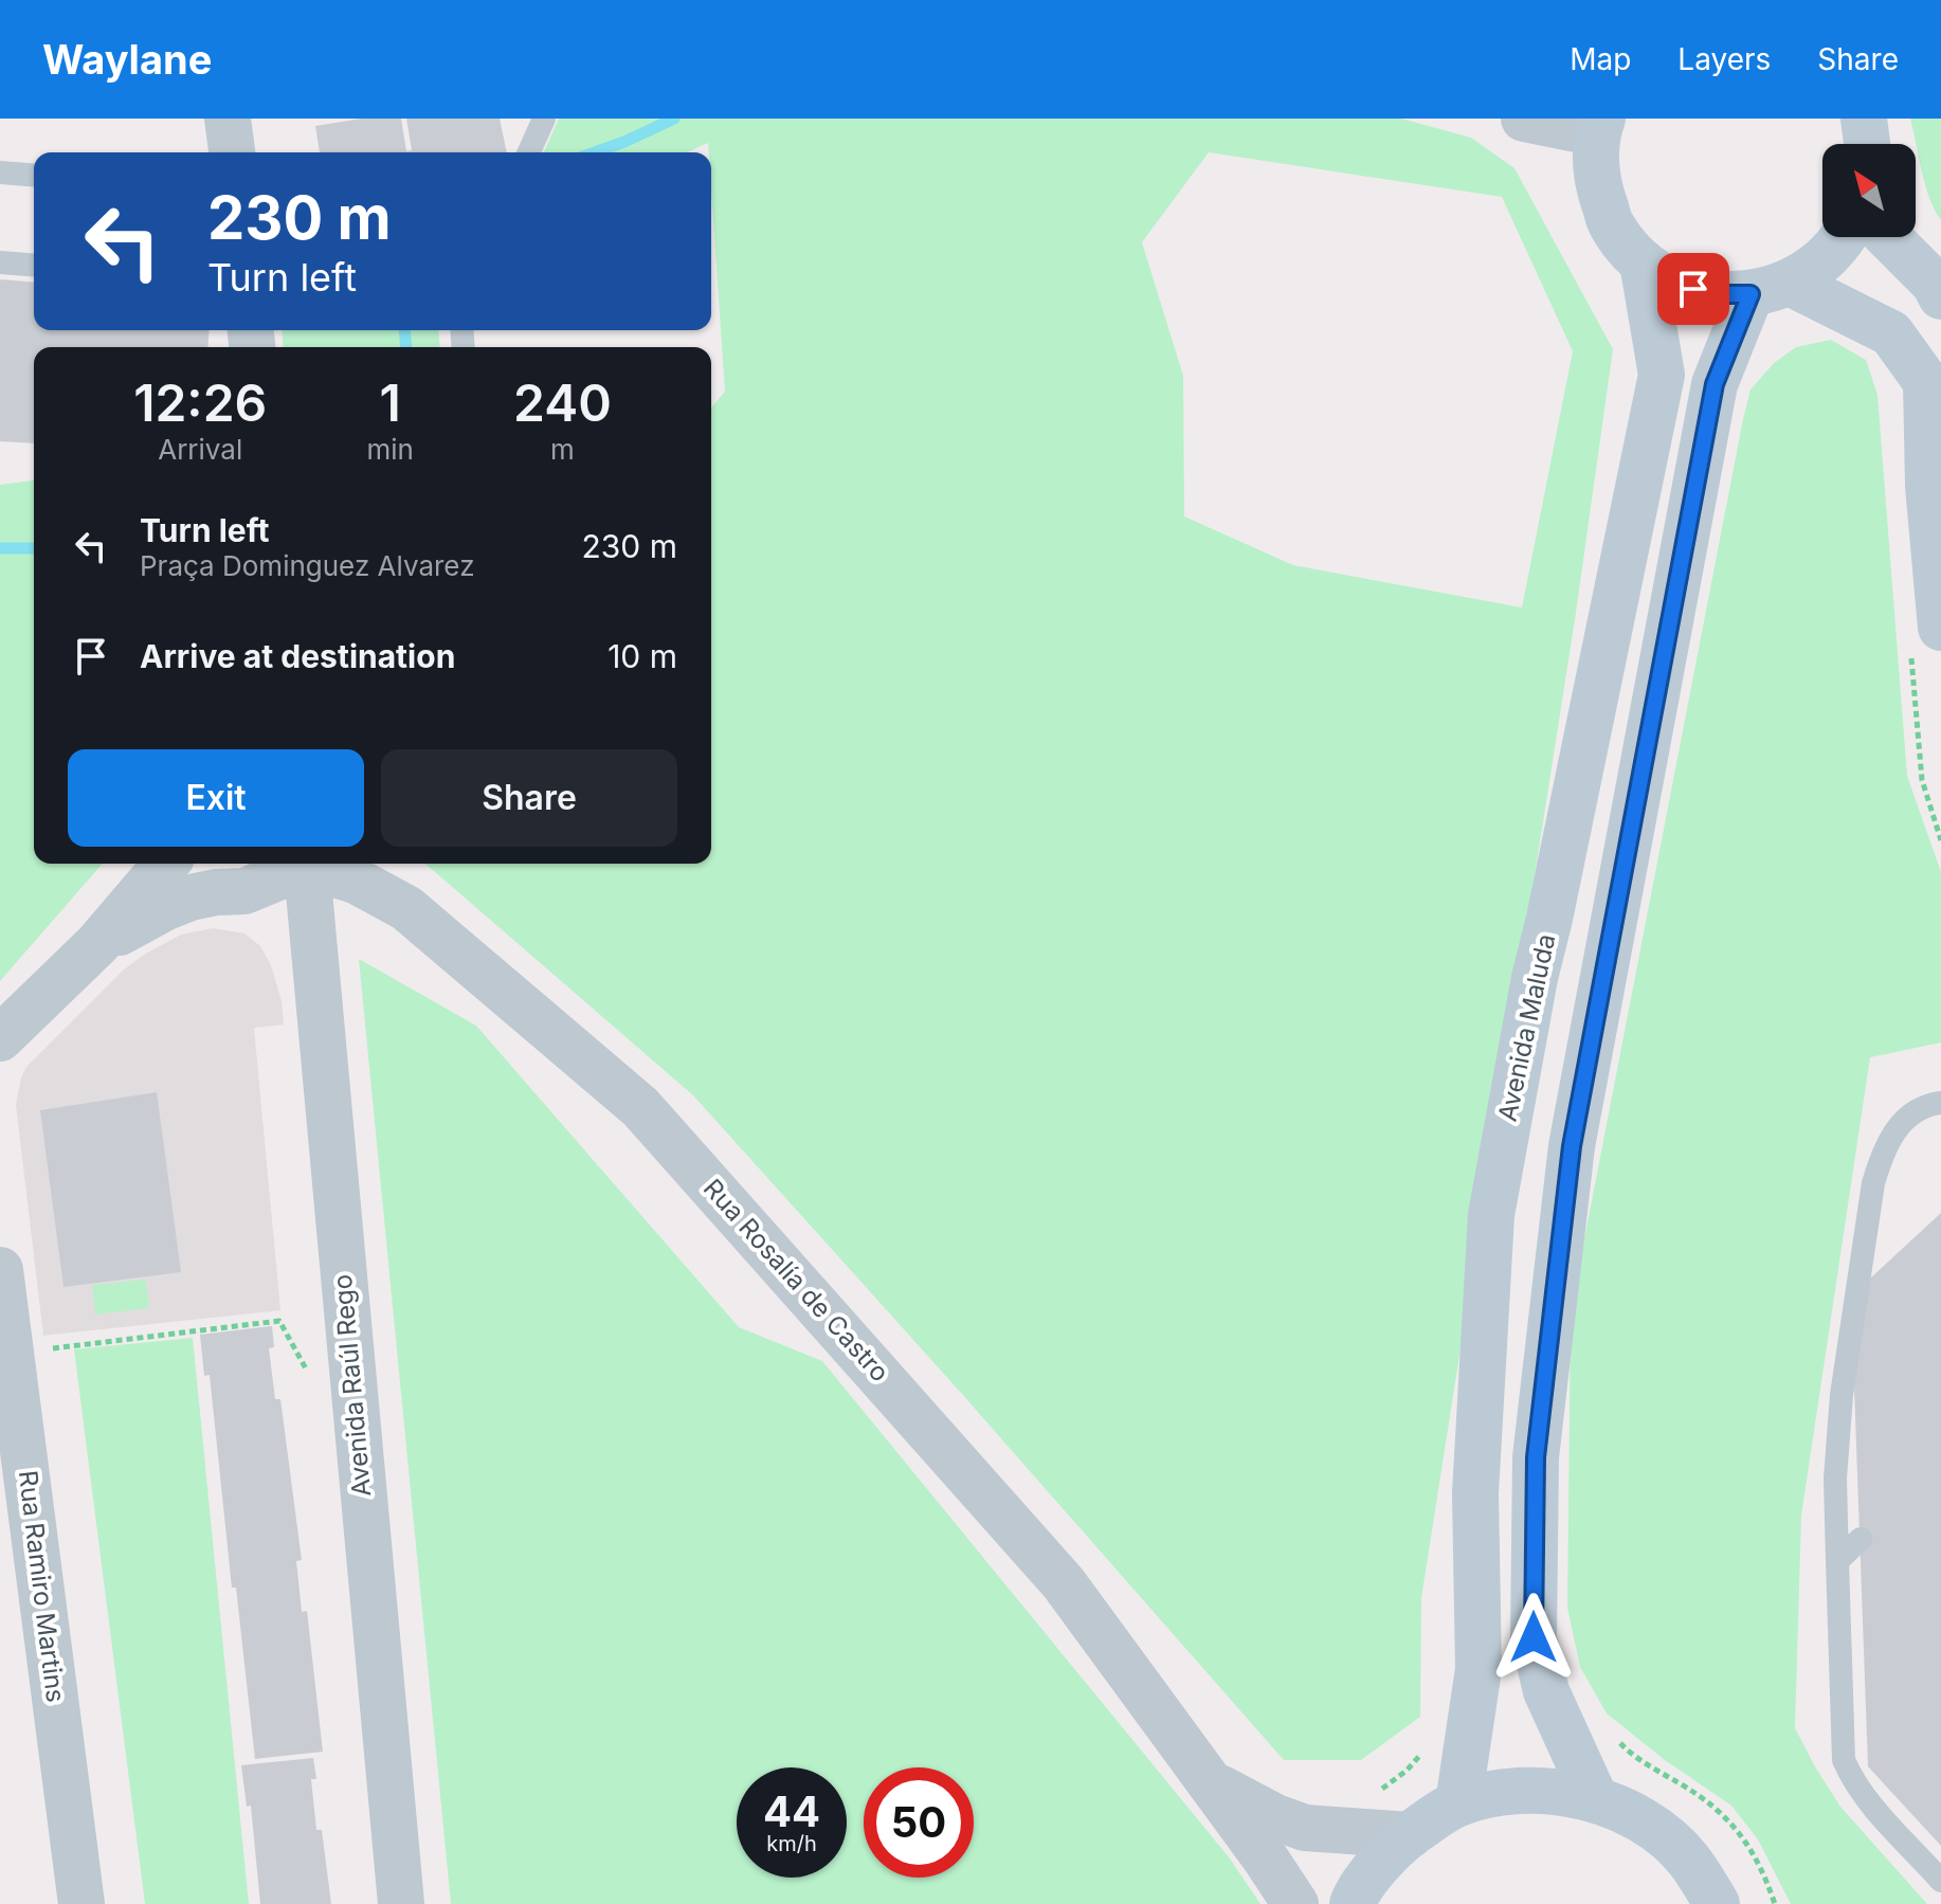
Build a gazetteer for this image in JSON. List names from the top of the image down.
{
  "streets": {
    "main road": ["Avenida Maluda"],
    "street": ["Rua Rosalía de Castro", "Avenida Raúl Rego", "Rua Ramiro Martins"]
  },
  "north": "top left",
  "page": {
    "header": "Waylane",
    "nav": ["Map", "Layers", "Share"],
    "turn": ["230 m", "Turn left"],
    "eta": [
      "12:26",
      "Arrival",
      "1",
      "min",
      "240",
      "m"
    ],
    "list": [
      {
        "name": "Turn left",
        "note": "Praça Dominguez Alvarez",
        "value": "230 m"
      },
      {
        "name": "Arrive at destination",
        "value": "10 m"
      }
    ],
    "buttons": ["Exit", "Share"],
    "speed": "44 km/h",
    "limit": "50"
  }
}
